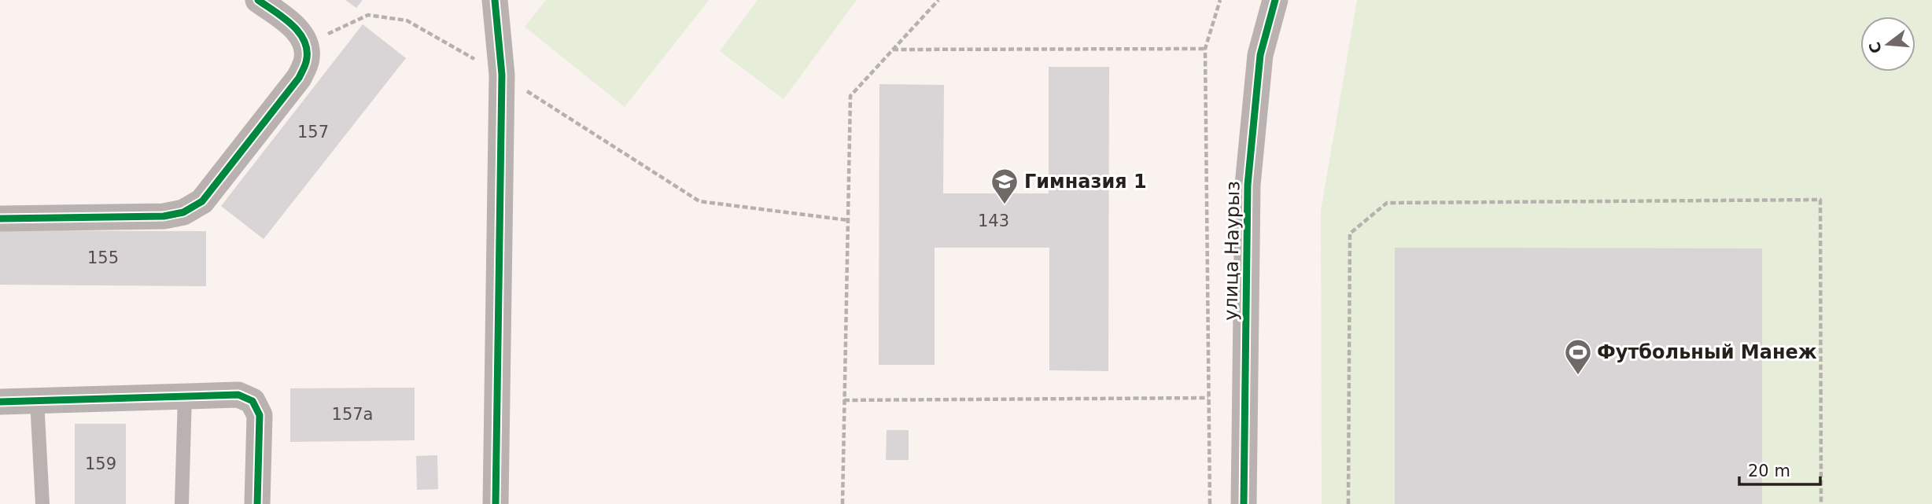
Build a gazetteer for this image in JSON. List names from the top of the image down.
{
  "streets": {
    "street": ["улица Наурыз"]
  },
  "places": {
    "school or university": ["Гимназия 1"],
    "sports": ["Футбольный Манеж"]
  },
  "house_numbers": [
    "157",
    "143",
    "155",
    "157а",
    "159"
  ],
  "scale_bar": "20 m",
  "north": "left"
}
